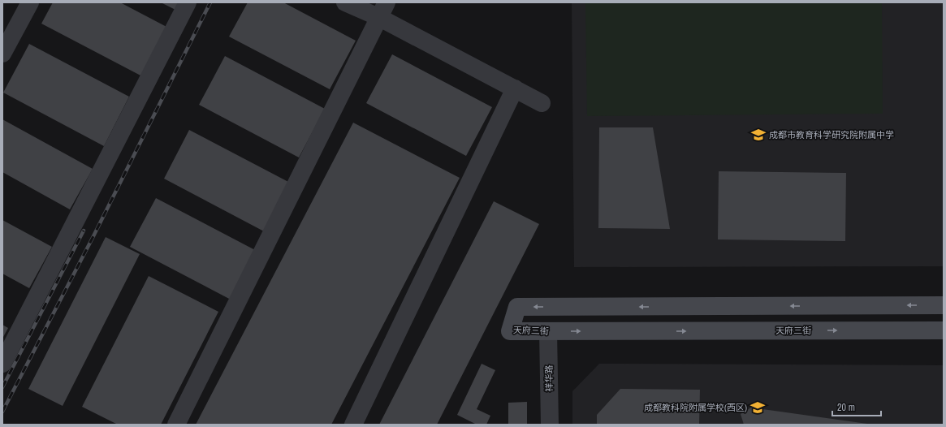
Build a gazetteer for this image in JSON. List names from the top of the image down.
{
  "streets": {
    "street": ["天府三街", "祥华路"]
  },
  "crossings": [
    ["天府三街", "祥华路"]
  ],
  "places": {
    "school or university": ["成都市教育科学研究院附属中学", "成都教科院附属学校(西区)"]
  },
  "scale_bar": "20 m"
}
